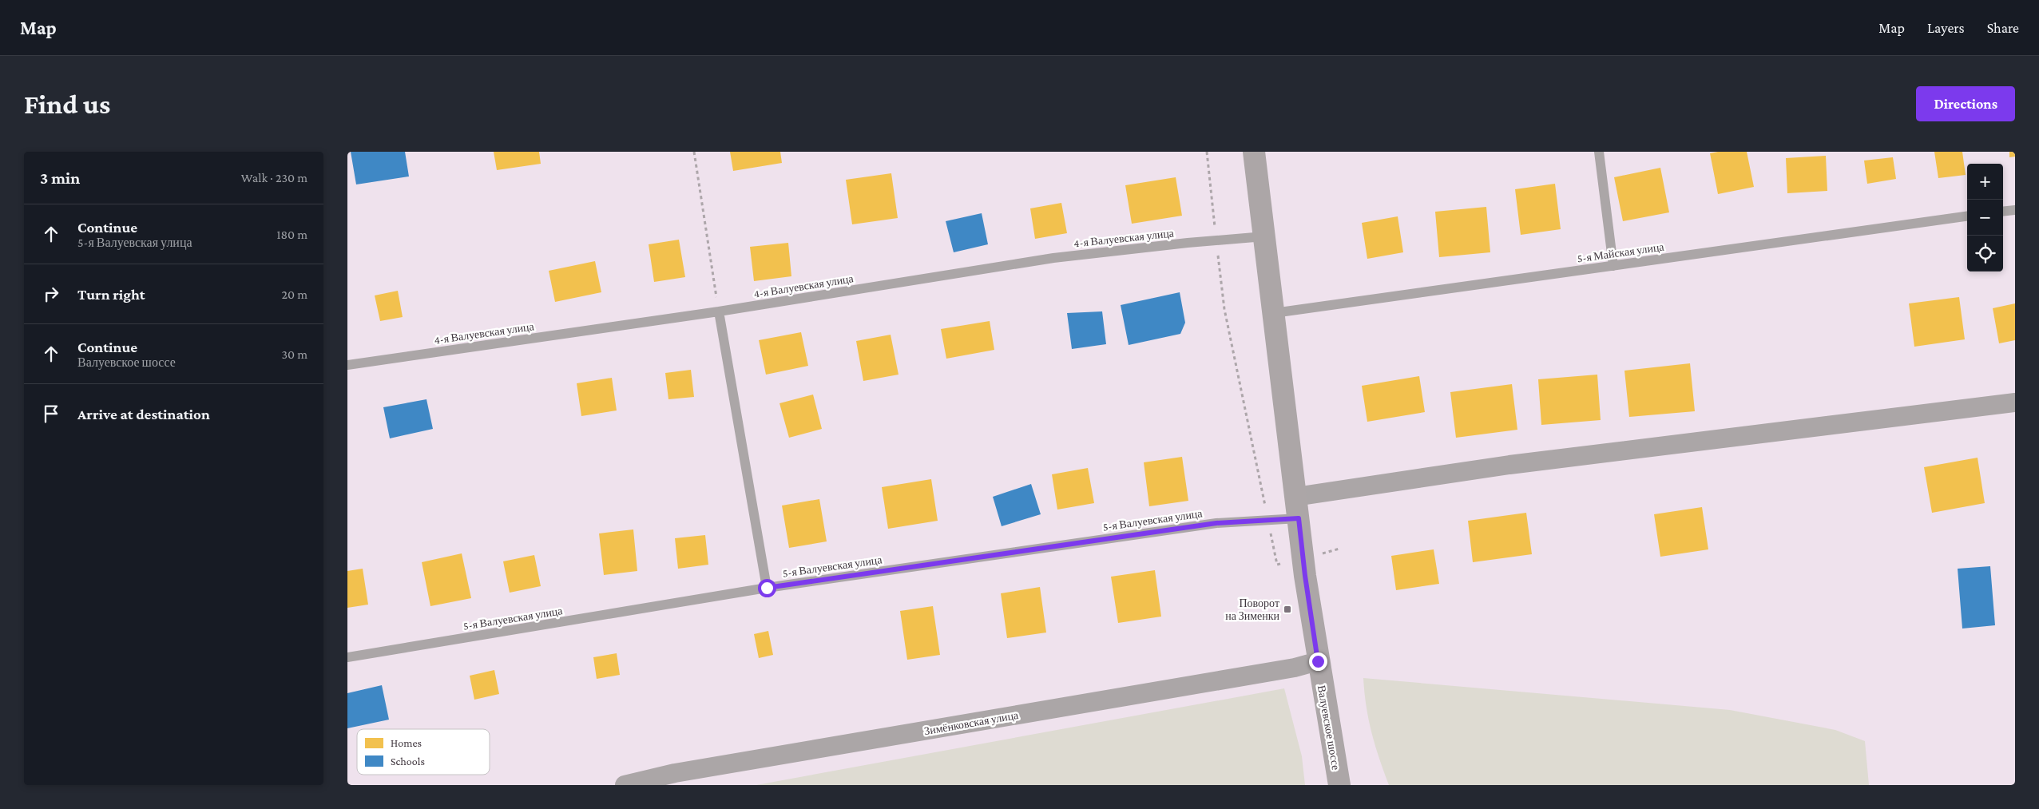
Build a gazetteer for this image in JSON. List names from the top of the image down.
{
  "streets": {
    "street": ["Зимёнковская улица", "Валуевское шоссе"],
    "lane": ["4-я Валуевская улица", "5-я Майская улица", "5-я Валуевская улица"]
  },
  "crossings": [
    ["4-я Валуевская улица", "Валуевское шоссе"],
    ["5-я Майская улица", "Валуевское шоссе"],
    ["5-я Валуевская улица", "Валуевское шоссе"],
    ["Зимёнковская улица", "Валуевское шоссе"]
  ],
  "places": {
    "transit": ["Поворот на Зименки"]
  },
  "legend": ["Homes", "Schools"],
  "page": {
    "header": "Map",
    "nav": ["Map", "Layers", "Share"],
    "buttons": "Directions",
    "title": "Find us",
    "heading": ["3 min", "Walk · 230 m"],
    "map_buttons": ["+", "−"],
    "list": [
      ["Continue", "5-я Валуевская улица", "180 m"],
      ["Turn right", "20 m"],
      ["Continue", "Валуевское шоссе", "30 m"],
      "Arrive at destination"
    ]
  }
}
